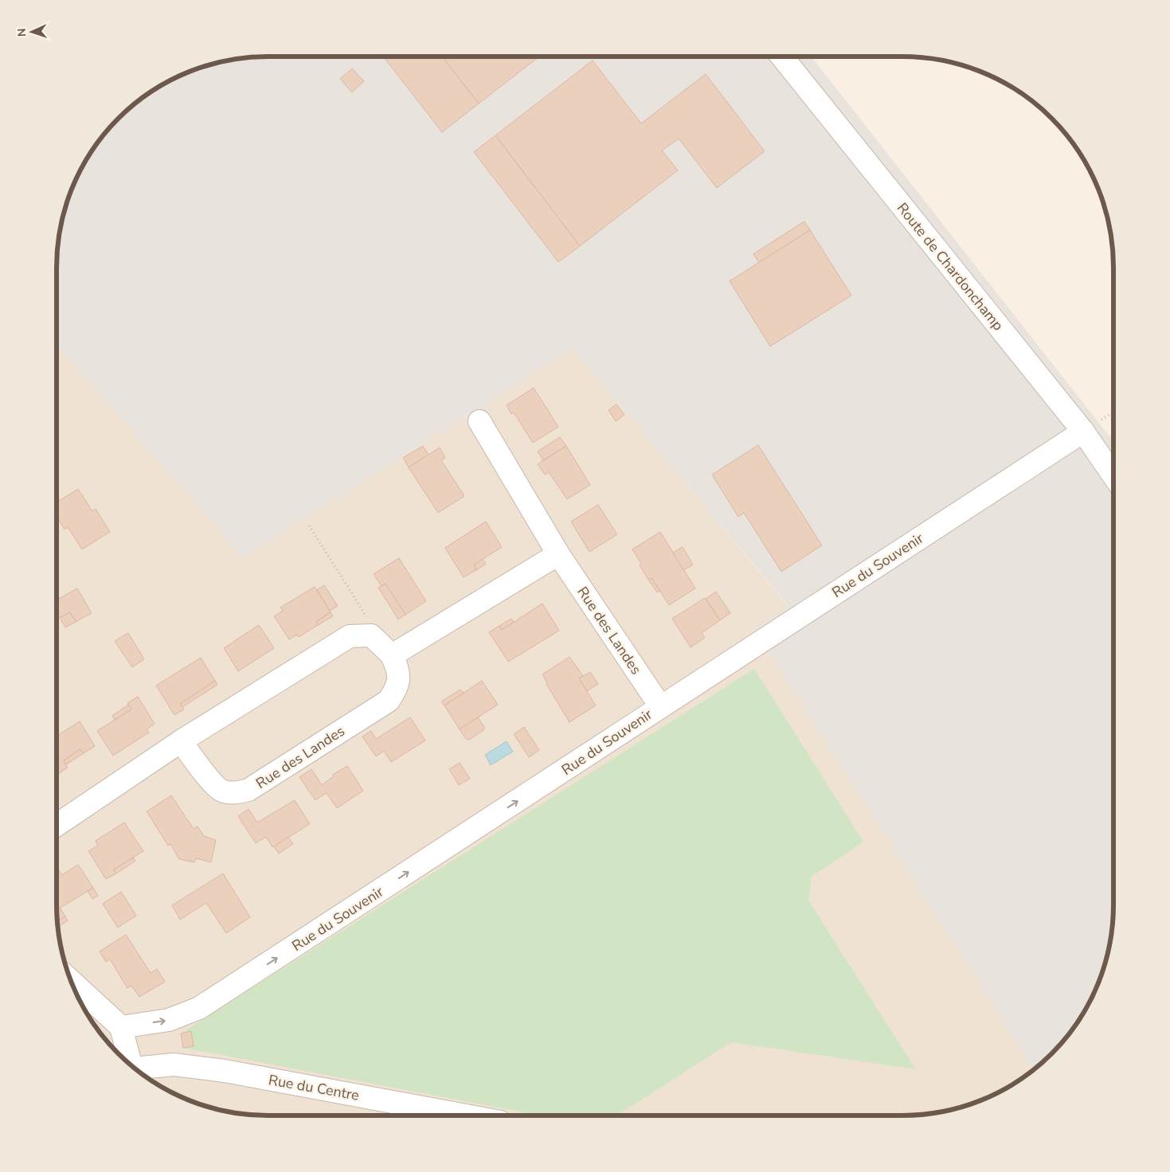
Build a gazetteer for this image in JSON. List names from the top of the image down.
{
  "streets": {
    "street": [
      "Route de Chardonchamp",
      "Rue du Souvenir",
      "Rue des Landes",
      "Rue du Centre"
    ]
  },
  "crossings": [
    ["Route de Chardonchamp", "Rue du Souvenir"],
    ["Rue du Souvenir", "Rue des Landes"]
  ],
  "north": "left"
}
